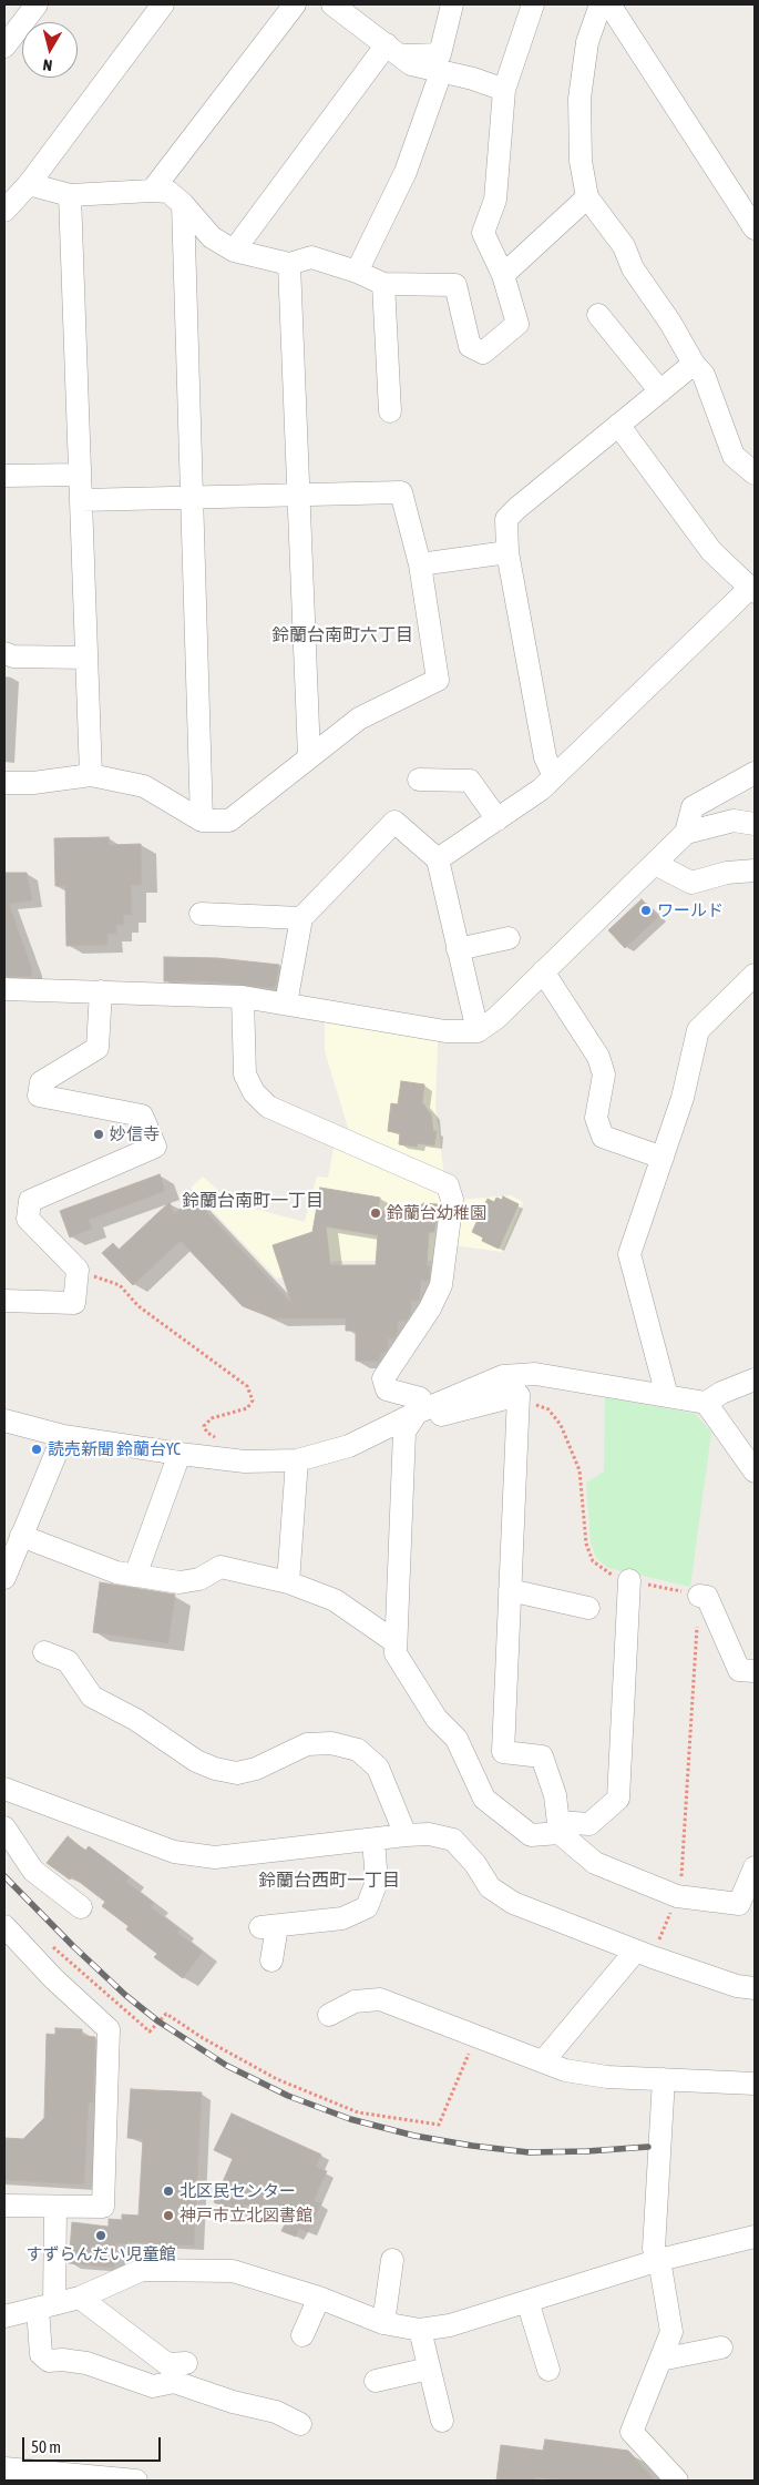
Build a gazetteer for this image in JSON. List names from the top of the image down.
{
  "districts": ["鈴蘭台南町六丁目", "鈴蘭台南町一丁目", "鈴蘭台西町一丁目"],
  "places": [
    "ワールド",
    "妙信寺",
    "鈴蘭台幼稚園",
    "読売新聞 鈴蘭台YC",
    "北区民センター",
    "神戸市立北図書館",
    "すずらんだい児童館"
  ],
  "scale_bar": "50 m",
  "north": "bottom"
}
